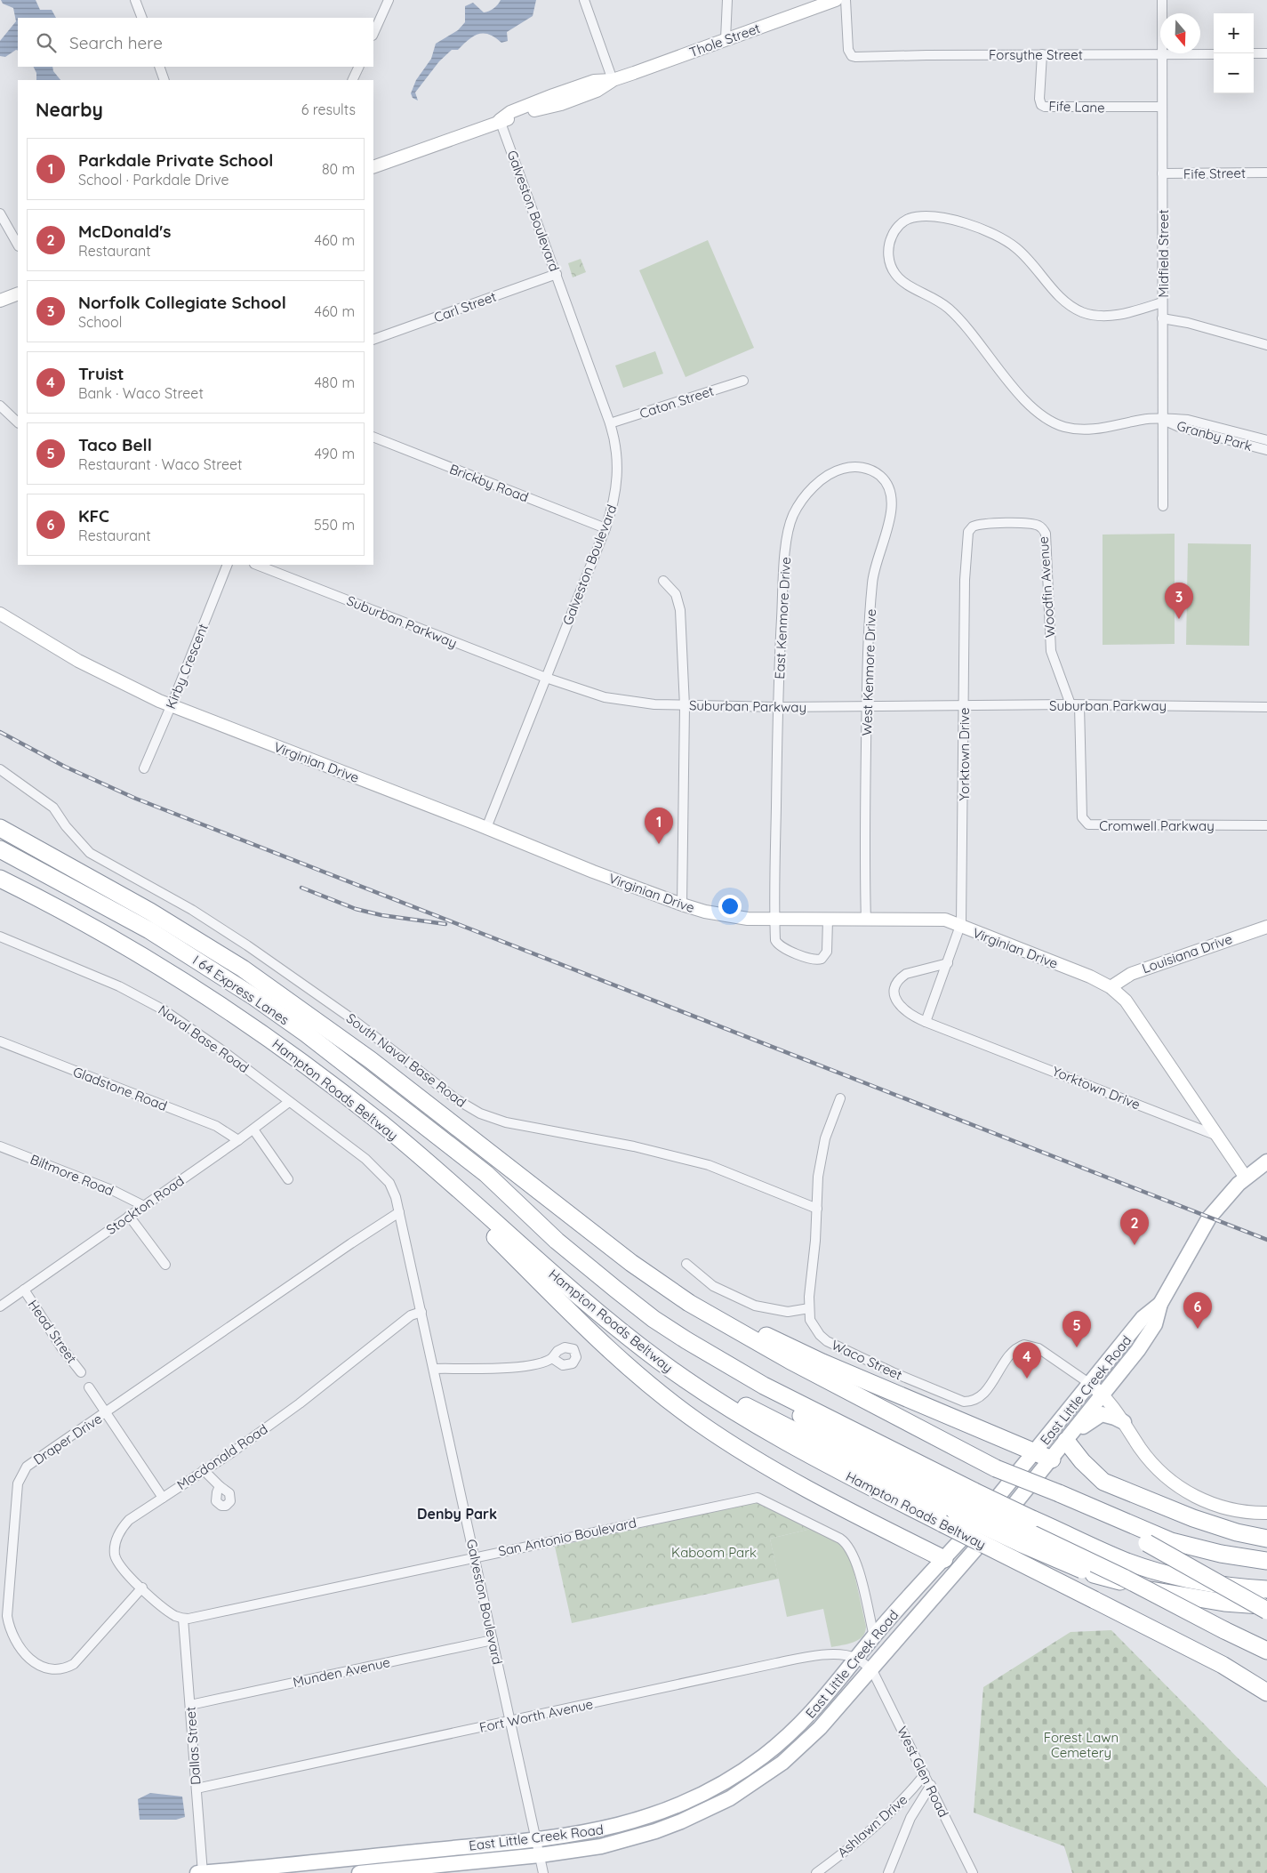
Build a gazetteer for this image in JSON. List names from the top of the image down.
{
  "streets": {
    "highway": ["I 64 Express Lanes", "Hampton Roads Beltway"],
    "main road": ["East Little Creek Road"],
    "street": [
      "Thole Street",
      "Forsythe Street",
      "Fife Lane",
      "Fife Street",
      "Galveston Boulevard",
      "Midfield Street",
      "Carl Street",
      "Caton Street",
      "Granby Park",
      "Brickby Road",
      "Woodfin Avenue",
      "East Kenmore Drive",
      "Suburban Parkway",
      "Kirby Crescent",
      "West Kenmore Drive",
      "Yorktown Drive",
      "Virginian Drive",
      "Cromwell Parkway",
      "Louisiana Drive",
      "Naval Base Road",
      "South Naval Base Road",
      "Gladstone Road",
      "Biltmore Road",
      "Stockton Road",
      "Head Street",
      "Waco Street",
      "Draper Drive",
      "Macdonald Road",
      "San Antonio Boulevard",
      "Munden Avenue",
      "Fort Worth Avenue",
      "Dallas Street",
      "West Glen Road",
      "Ashlawn Drive"
    ]
  },
  "crossings": [
    ["Thole Street", "Galveston Boulevard"],
    ["Forsythe Street", "Fife Lane"],
    ["Forsythe Street", "Midfield Street"],
    ["Fife Lane", "Midfield Street"],
    ["Fife Street", "Midfield Street"],
    ["Galveston Boulevard", "Carl Street"],
    ["Galveston Boulevard", "Caton Street"],
    ["Galveston Boulevard", "Brickby Road"],
    ["Galveston Boulevard", "Suburban Parkway"],
    ["Galveston Boulevard", "Virginian Drive"],
    ["Galveston Boulevard", "Naval Base Road"],
    ["Galveston Boulevard", "East Little Creek Road"],
    ["Galveston Boulevard", "Draper Drive"],
    ["Galveston Boulevard", "Macdonald Road"],
    ["Galveston Boulevard", "San Antonio Boulevard"],
    ["Galveston Boulevard", "Munden Avenue"],
    ["Galveston Boulevard", "Fort Worth Avenue"],
    ["Midfield Street", "Granby Park"],
    ["Woodfin Avenue", "Suburban Parkway"],
    ["Woodfin Avenue", "Yorktown Drive"],
    ["Woodfin Avenue", "Cromwell Parkway"],
    ["East Kenmore Drive", "Suburban Parkway"],
    ["East Kenmore Drive", "West Kenmore Drive"],
    ["East Kenmore Drive", "Virginian Drive"],
    ["Suburban Parkway", "West Kenmore Drive"],
    ["Suburban Parkway", "Yorktown Drive"],
    ["Suburban Parkway", "Cromwell Parkway"],
    ["Kirby Crescent", "Virginian Drive"],
    ["West Kenmore Drive", "Virginian Drive"],
    ["Yorktown Drive", "Virginian Drive"],
    ["Virginian Drive", "Louisiana Drive"],
    ["Virginian Drive", "East Little Creek Road"],
    ["Naval Base Road", "Stockton Road"],
    ["South Naval Base Road", "Waco Street"],
    ["Gladstone Road", "Stockton Road"],
    ["Biltmore Road", "Stockton Road"],
    ["Stockton Road", "Head Street"],
    ["Waco Street", "East Little Creek Road"],
    ["East Little Creek Road", "San Antonio Boulevard"],
    ["East Little Creek Road", "Fort Worth Avenue"],
    ["East Little Creek Road", "Dallas Street"],
    ["East Little Creek Road", "West Glen Road"],
    ["Draper Drive", "Macdonald Road"],
    ["Macdonald Road", "San Antonio Boulevard"],
    ["Macdonald Road", "Dallas Street"],
    ["San Antonio Boulevard", "Dallas Street"],
    ["Munden Avenue", "Dallas Street"],
    ["Fort Worth Avenue", "Dallas Street"],
    ["Fort Worth Avenue", "West Glen Road"],
    ["West Glen Road", "Ashlawn Drive"]
  ],
  "districts": ["Denby Park"],
  "parks": ["Kaboom Park", "Forest Lawn Cemetery"],
  "north": "bottom",
  "page": {
    "map_buttons": ["+", "−"],
    "search": "Search here",
    "heading": ["Nearby", "6 results"],
    "list": [
      {
        "mark": "1",
        "name": "Parkdale Private School",
        "note": "School · Parkdale Drive",
        "value": "80 m"
      },
      {
        "mark": "2",
        "name": "McDonald's",
        "note": "Restaurant",
        "value": "460 m"
      },
      {
        "mark": "3",
        "name": "Norfolk Collegiate School",
        "note": "School",
        "value": "460 m"
      },
      {
        "mark": "4",
        "name": "Truist",
        "note": "Bank · Waco Street",
        "value": "480 m"
      },
      {
        "mark": "5",
        "name": "Taco Bell",
        "note": "Restaurant · Waco Street",
        "value": "490 m"
      },
      {
        "mark": "6",
        "name": "KFC",
        "note": "Restaurant",
        "value": "550 m"
      }
    ],
    "pins": [
      "3",
      "1",
      "2",
      "6",
      "5",
      "4"
    ]
  }
}
